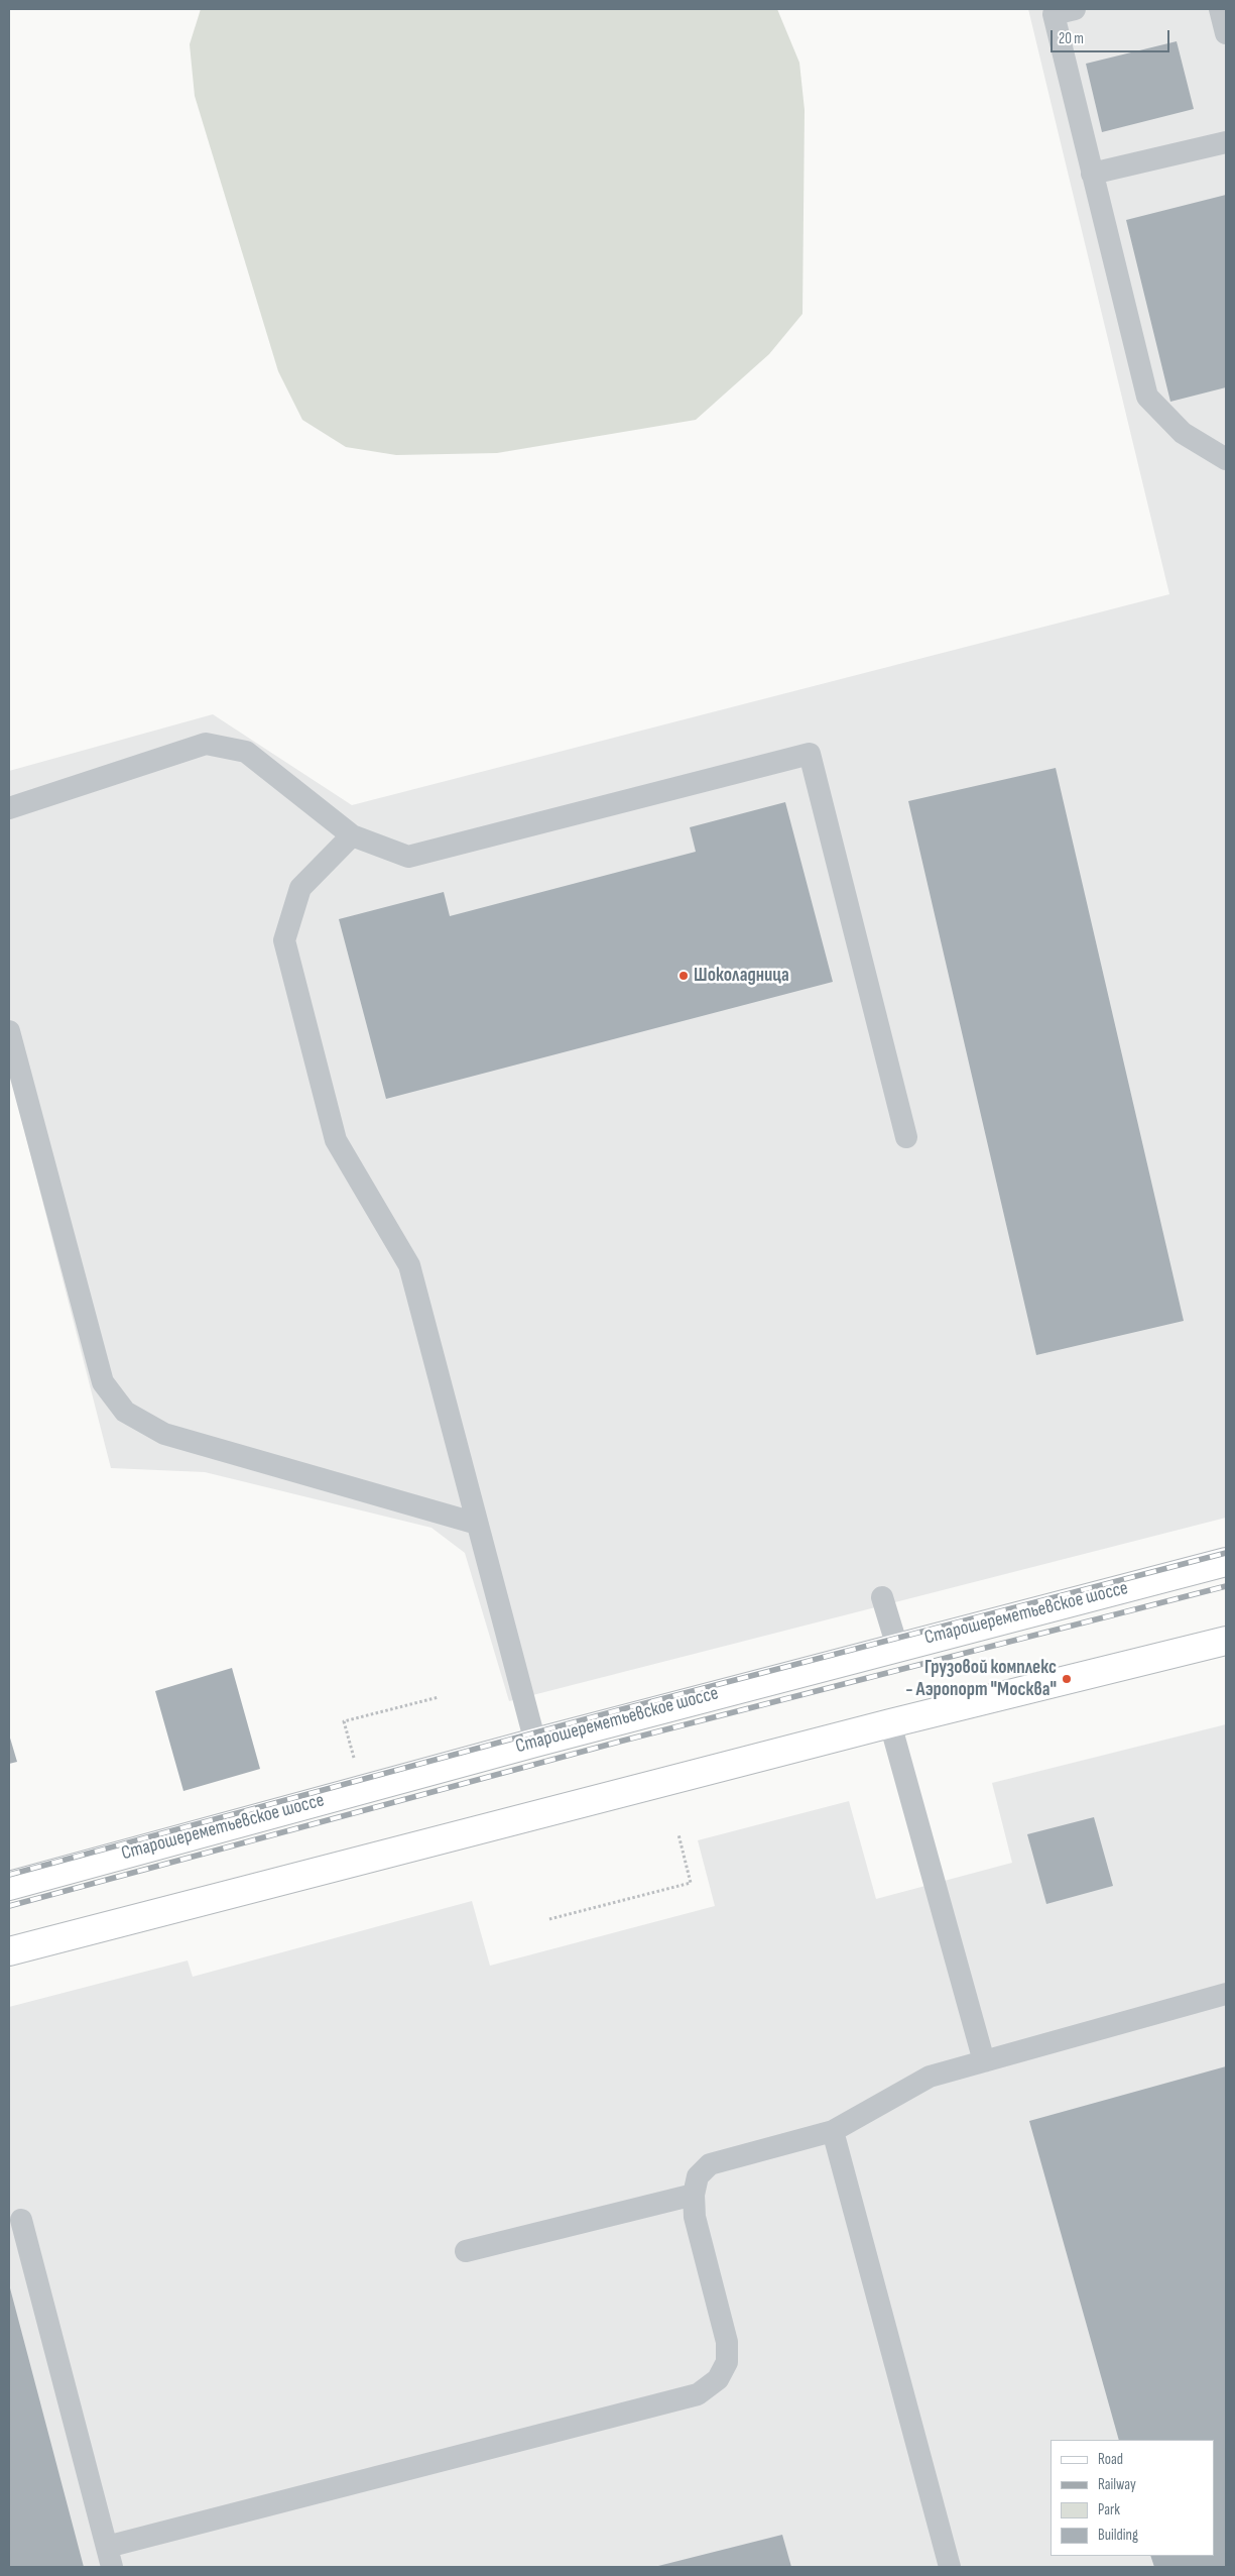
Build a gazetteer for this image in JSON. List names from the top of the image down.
{
  "streets": {
    "main road": ["Старошереметьевское шоссе"]
  },
  "places": ["Шоколадница", "Грузовой комплекс - Аэропорт \"Москва\""],
  "legend": [
    "Road",
    "Railway",
    "Park",
    "Building"
  ],
  "scale_bar": "20 m"
}
